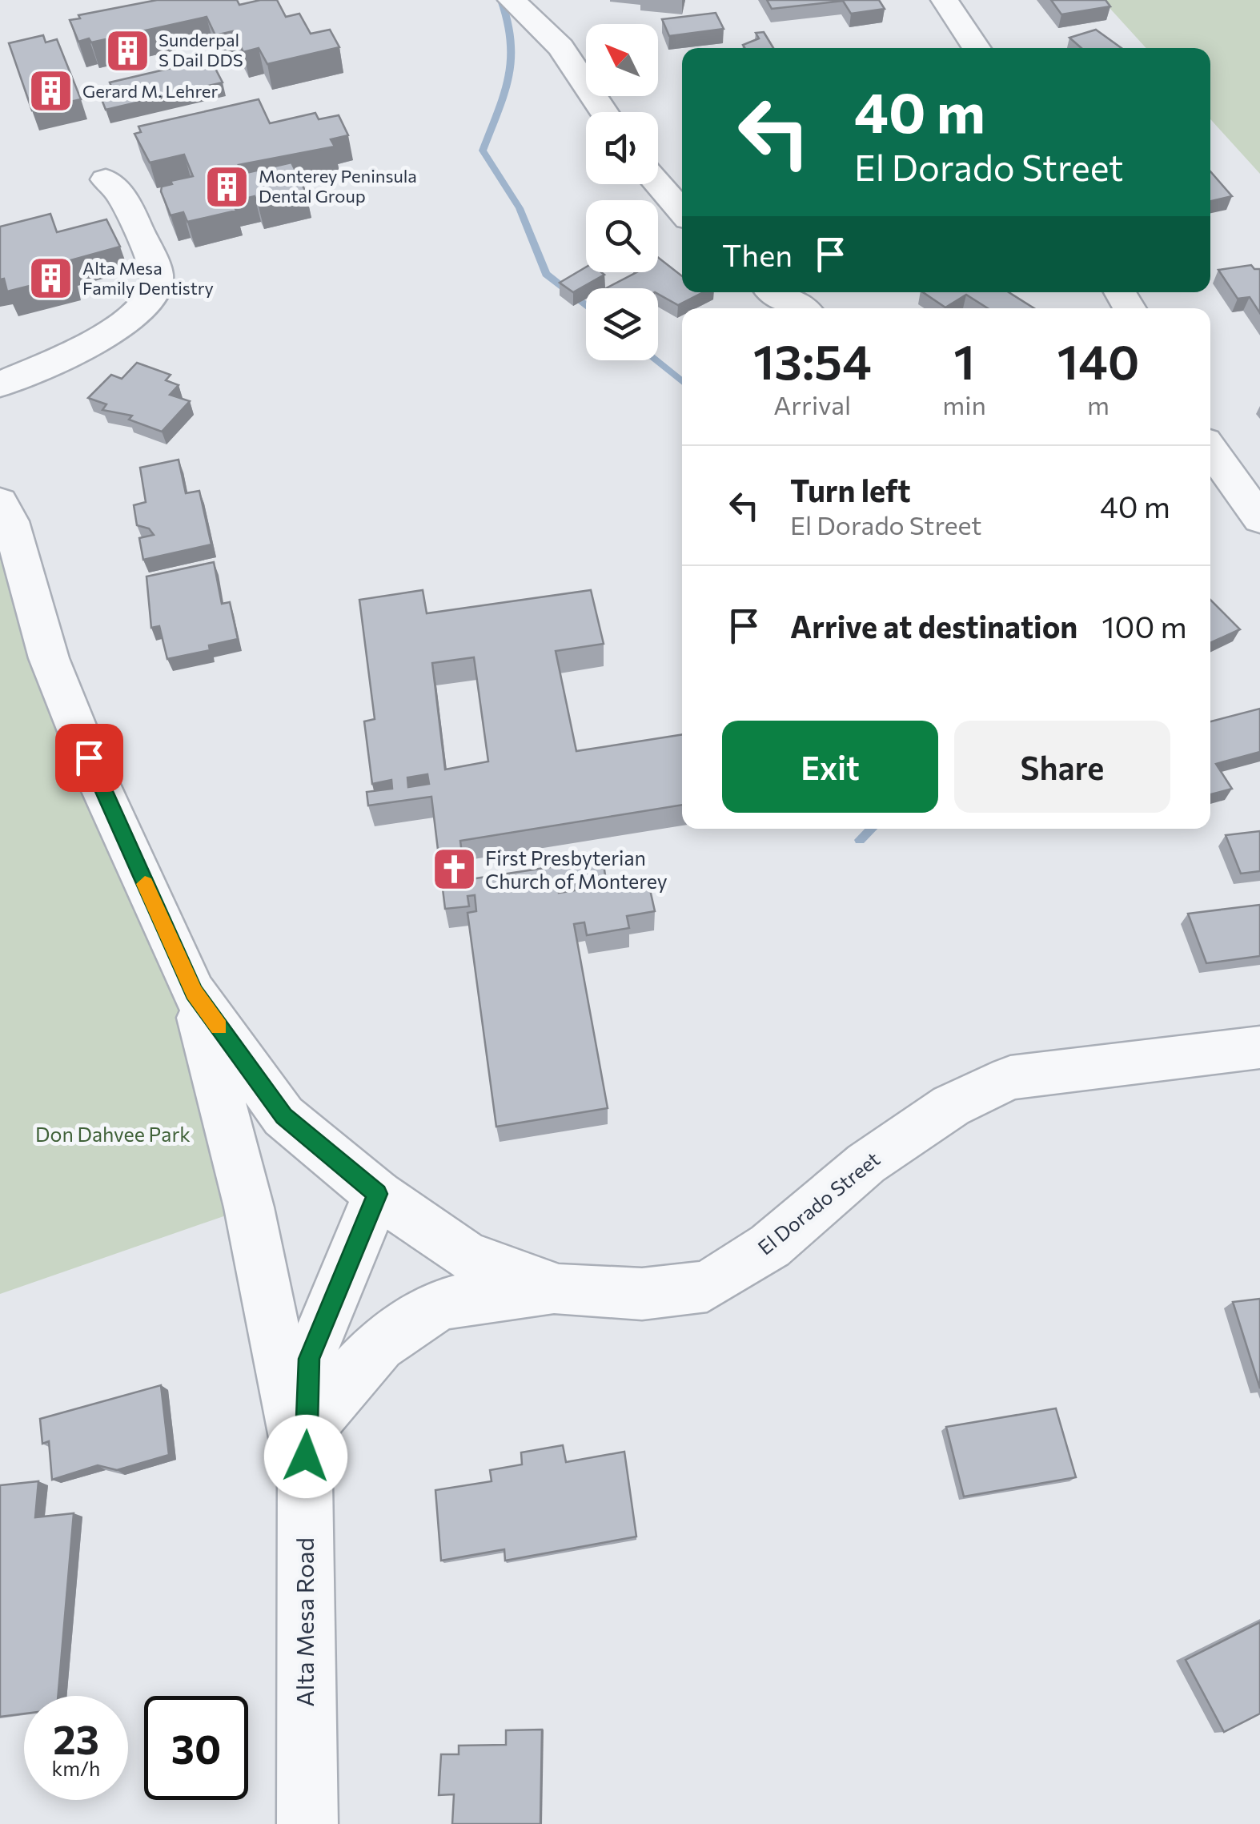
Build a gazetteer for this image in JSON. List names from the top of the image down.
{
  "streets": {
    "street": ["El Dorado Street", "Alta Mesa Road"]
  },
  "crossings": [
    ["El Dorado Street", "Alta Mesa Road"]
  ],
  "parks": ["Don Dahvee Park"],
  "places": {
    "building": [
      "Sunderpal S Dail DDS",
      "Gerard M. Lehrer",
      "Monterey Peninsula Dental Group",
      "Alta Mesa Family Dentistry"
    ],
    "church": ["First Presbyterian Church of Monterey"]
  },
  "north": "top left",
  "page": {
    "turn": ["40 m", "El Dorado Street"],
    "then": "Then",
    "eta": [
      "13:54",
      "Arrival",
      "1",
      "min",
      "140",
      "m"
    ],
    "list": [
      {
        "name": "Turn left",
        "note": "El Dorado Street",
        "value": "40 m"
      },
      {
        "name": "Arrive at destination",
        "value": "100 m"
      }
    ],
    "buttons": ["Exit", "Share"],
    "speed": "23 km/h",
    "limit": "30"
  }
}
